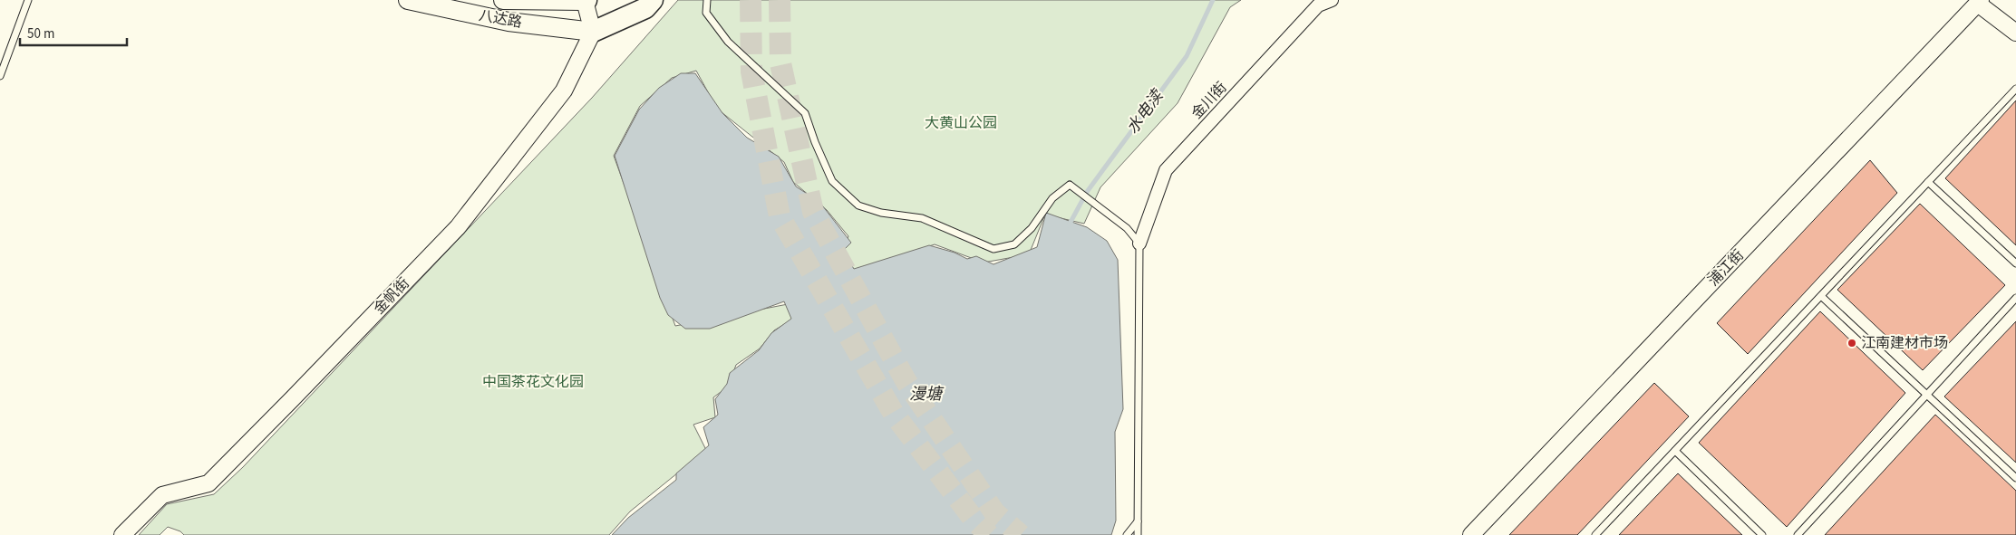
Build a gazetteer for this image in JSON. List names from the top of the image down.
{
  "streets": {
    "main road": ["八达路"],
    "street": ["金川街", "浦江街", "金帆街"]
  },
  "crossings": [
    ["八达路", "金帆街"]
  ],
  "water": ["水电渎", "漫塘"],
  "parks": ["大黄山公园", "中国茶花文化园"],
  "places": ["江南建材市场"],
  "scale_bar": "50 m"
}
